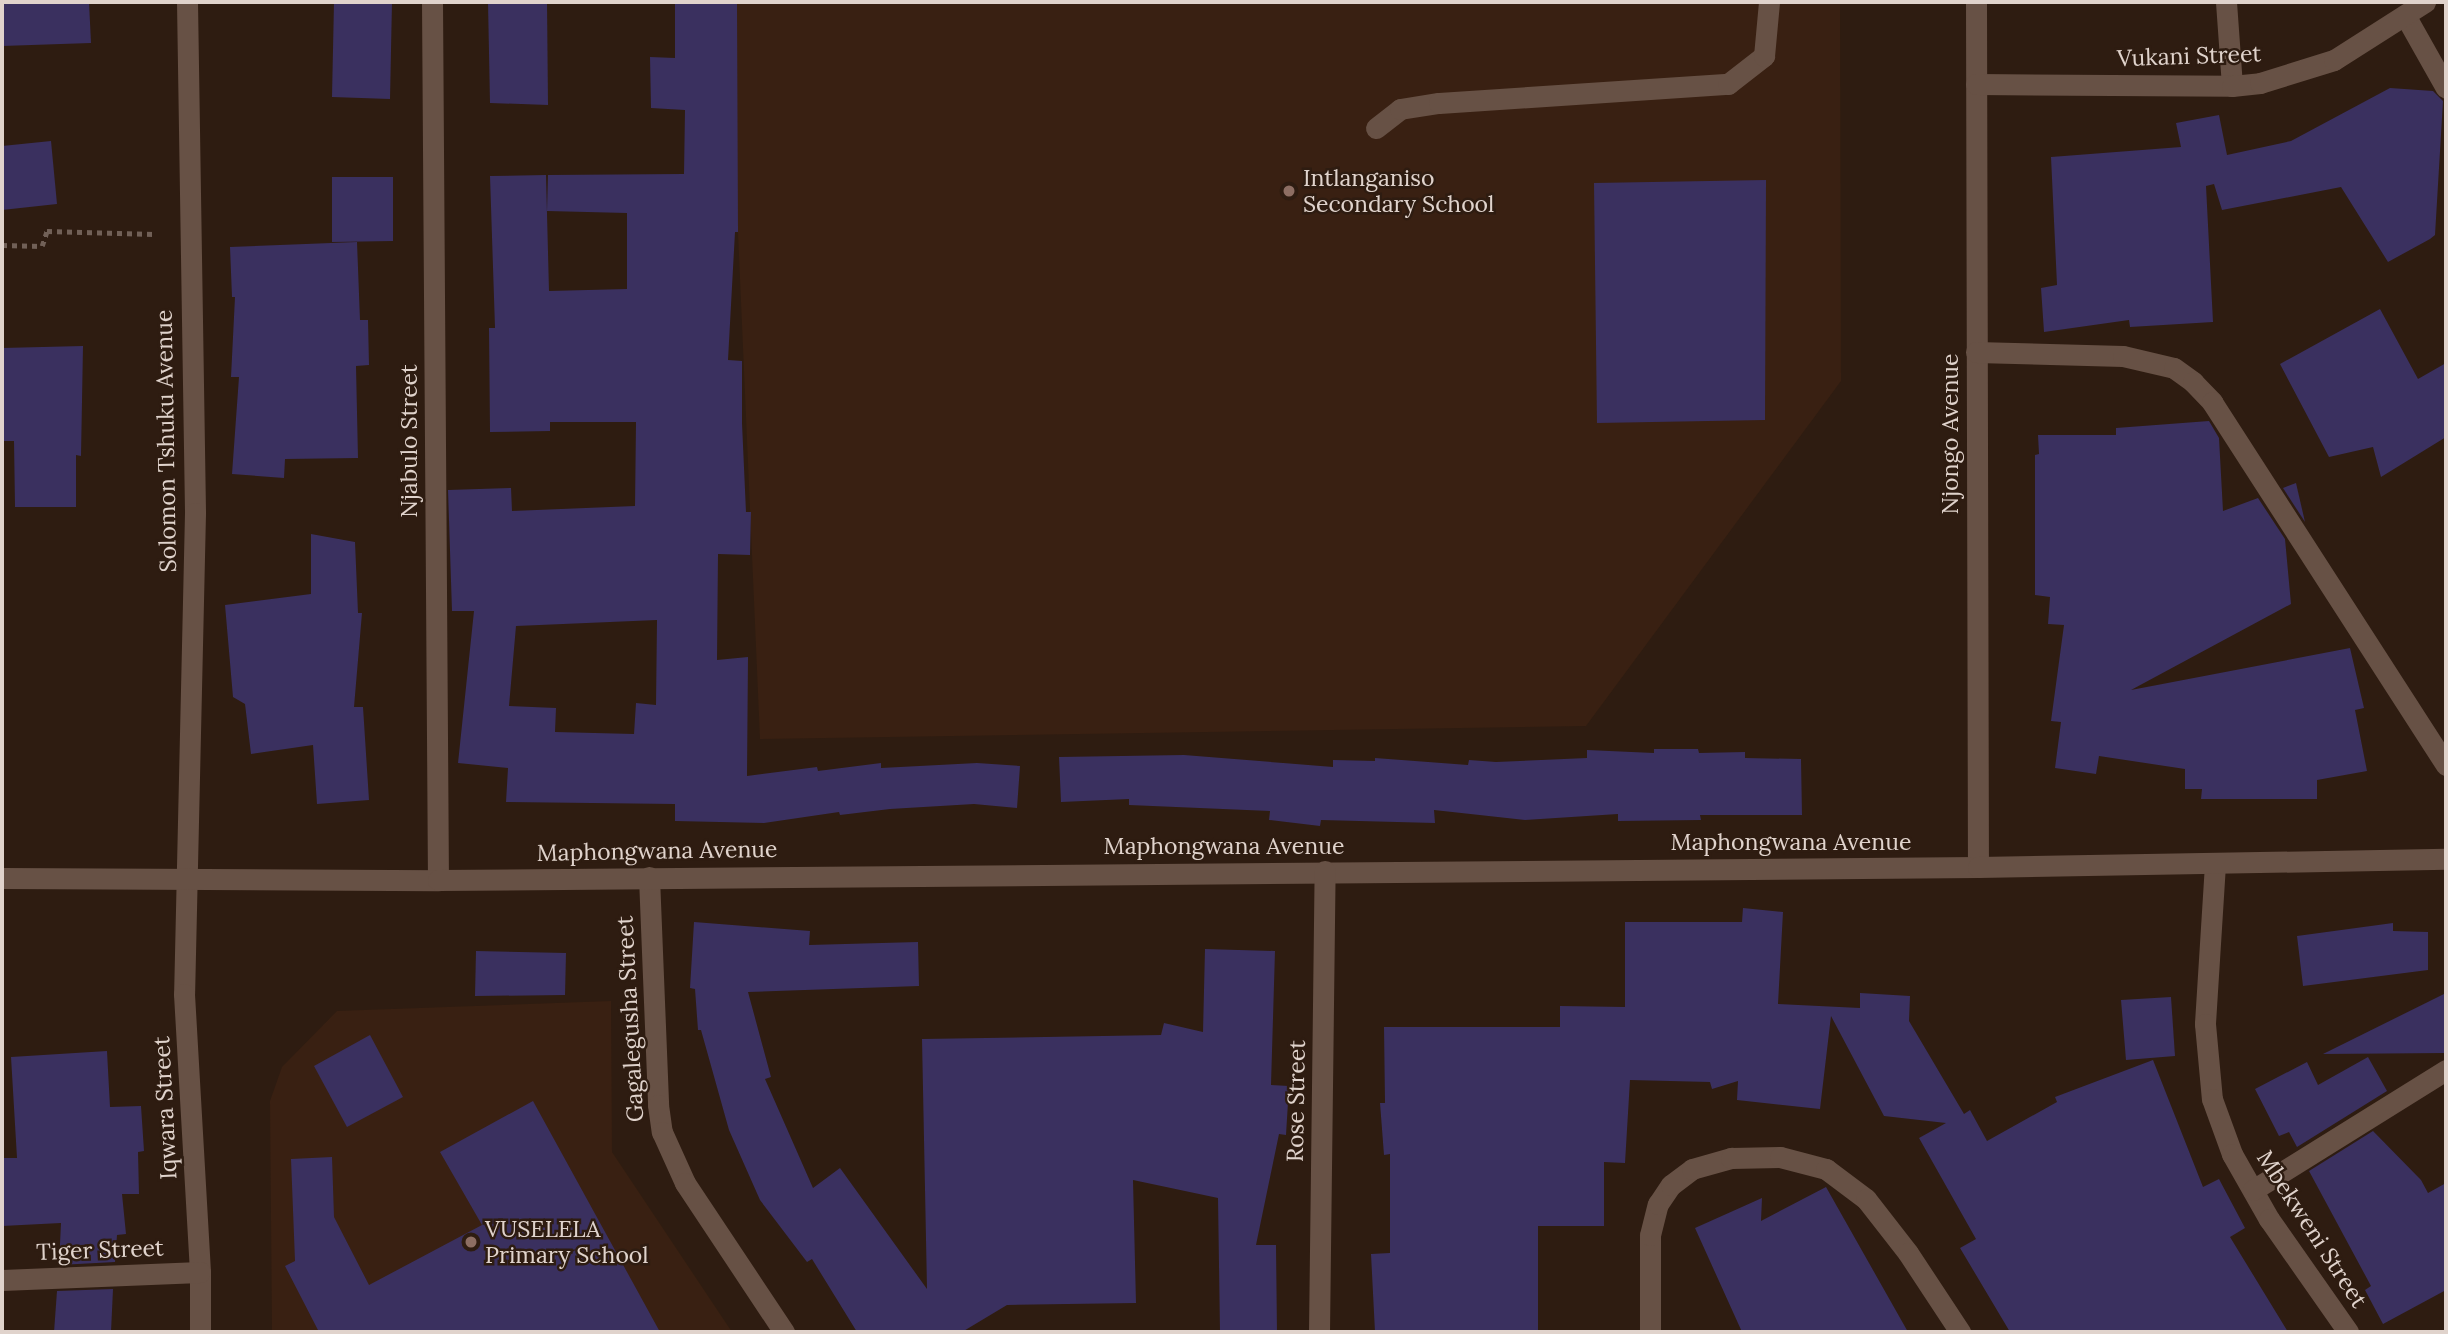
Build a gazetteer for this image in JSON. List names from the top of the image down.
{
  "streets": {
    "street": [
      "Vukani Street",
      "Njongo Avenue",
      "Solomon Tshuku Avenue",
      "Njabulo Street",
      "Maphongwana Avenue",
      "Gagalegusha Street",
      "Rose Street",
      "Iqwara Street",
      "Mbekweni Street",
      "Tiger Street"
    ]
  },
  "crossings": [
    ["Vukani Street", "Njongo Avenue"],
    ["Njongo Avenue", "Maphongwana Avenue"],
    ["Solomon Tshuku Avenue", "Maphongwana Avenue"],
    ["Solomon Tshuku Avenue", "Iqwara Street"],
    ["Njabulo Street", "Maphongwana Avenue"],
    ["Maphongwana Avenue", "Gagalegusha Street"],
    ["Maphongwana Avenue", "Rose Street"],
    ["Maphongwana Avenue", "Iqwara Street"],
    ["Maphongwana Avenue", "Mbekweni Street"],
    ["Iqwara Street", "Tiger Street"]
  ],
  "places": ["Intlanganiso Secondary School", "VUSELELA Primary School"]
}
